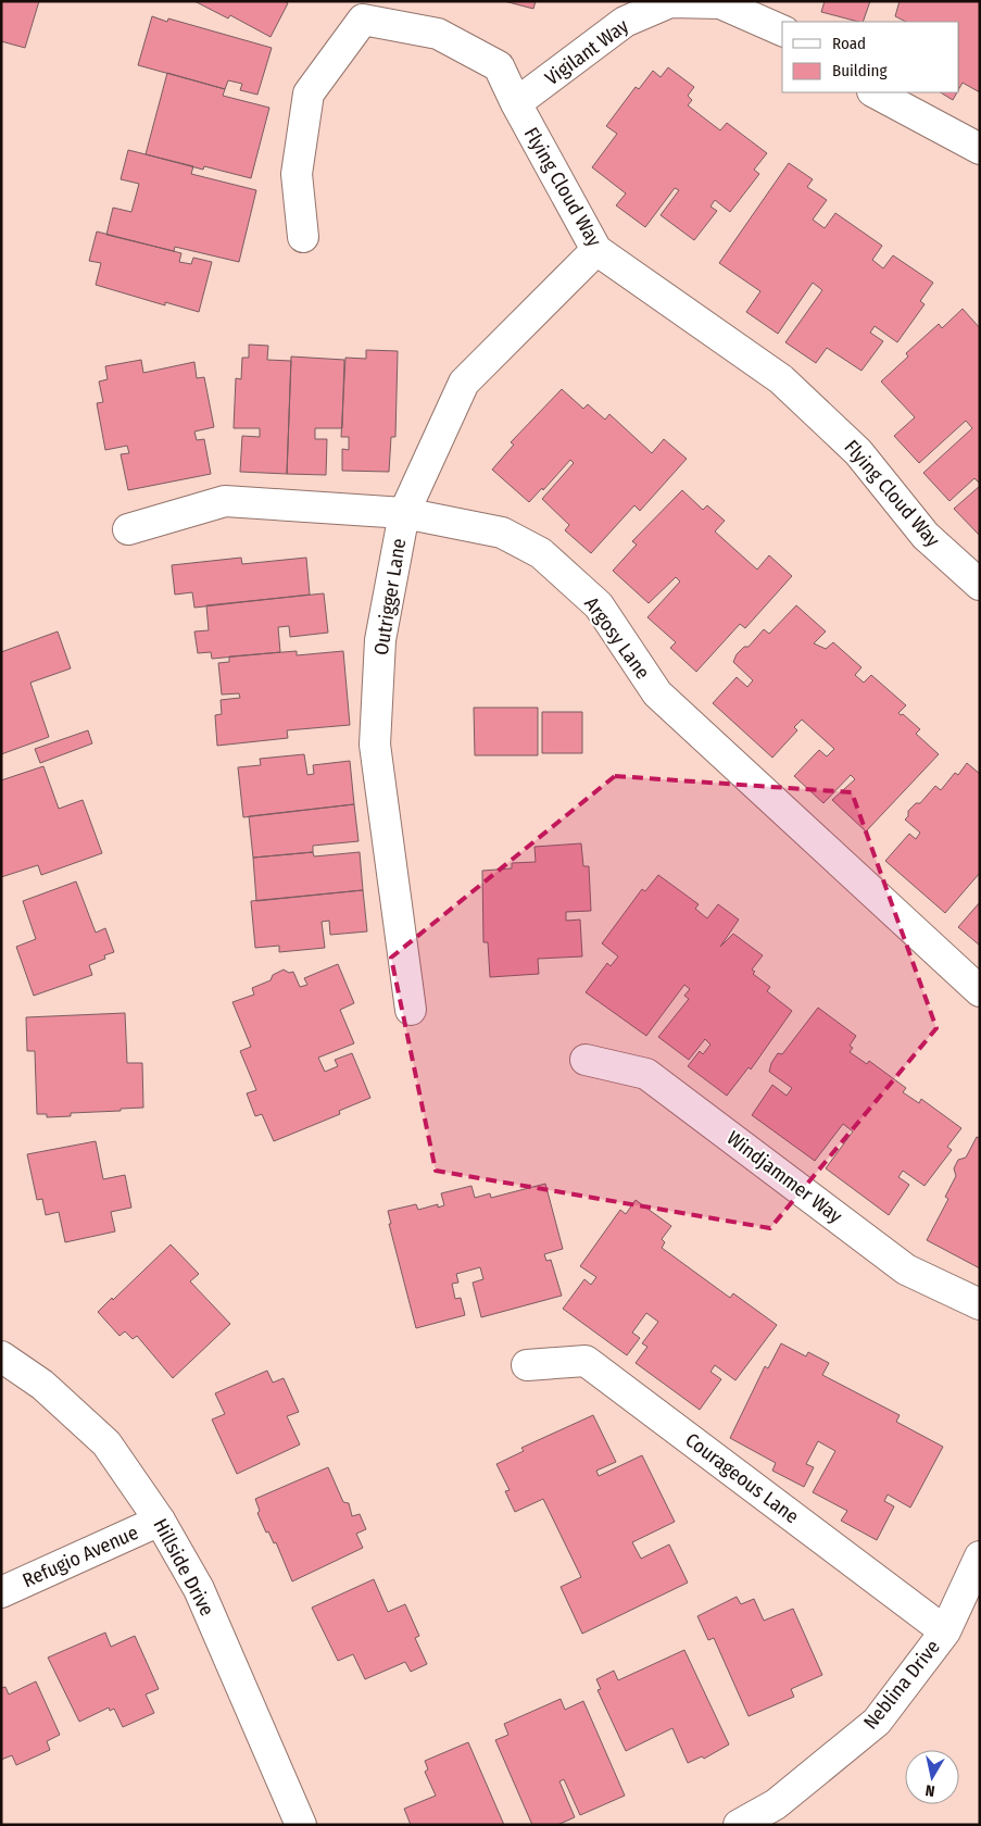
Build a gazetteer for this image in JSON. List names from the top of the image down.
{
  "streets": {
    "street": [
      "Vigilant Way",
      "Flying Cloud Way",
      "Outrigger Lane",
      "Argosy Lane",
      "Windjammer Way",
      "Courageous Lane",
      "Refugio Avenue",
      "Hillside Drive",
      "Neblina Drive"
    ]
  },
  "crossings": [
    ["Vigilant Way", "Flying Cloud Way"],
    ["Flying Cloud Way", "Outrigger Lane"],
    ["Outrigger Lane", "Argosy Lane"],
    ["Courageous Lane", "Neblina Drive"],
    ["Refugio Avenue", "Hillside Drive"]
  ],
  "legend": ["Road", "Building"],
  "north": "bottom"
}
